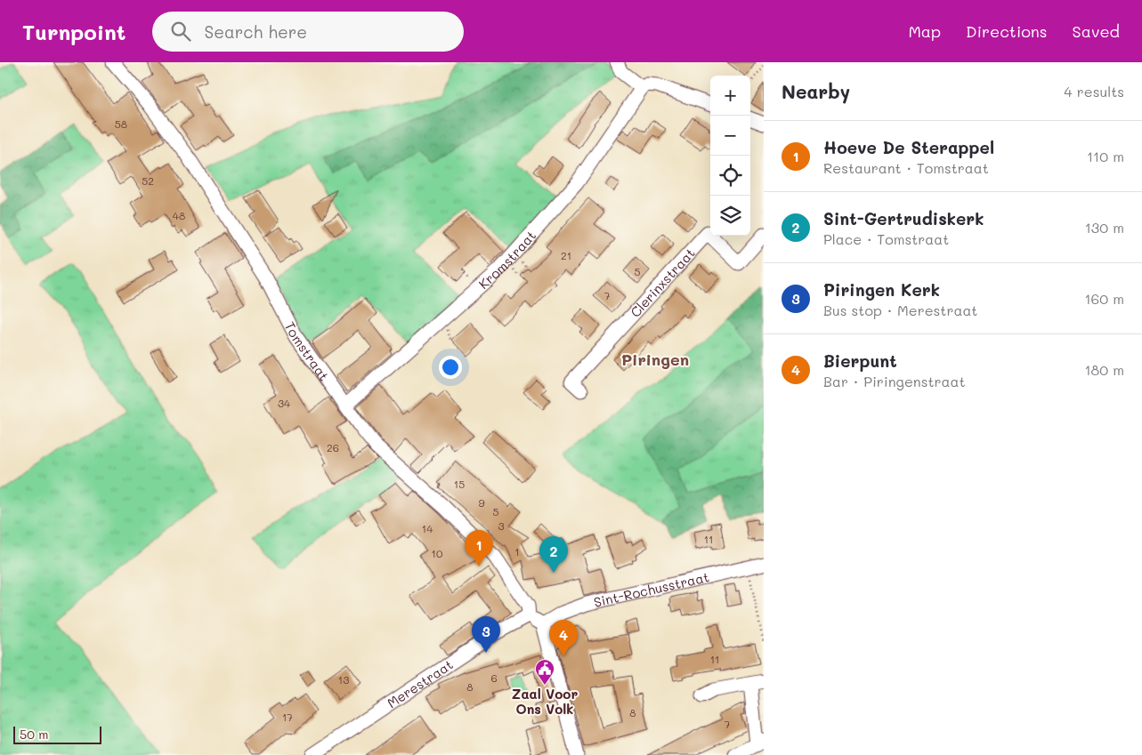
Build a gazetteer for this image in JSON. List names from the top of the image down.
{
  "streets": {
    "street": [
      "Kromstraat",
      "Clerinxstraat",
      "Tomstraat",
      "Sint-Rochusstraat",
      "Merestraat"
    ]
  },
  "crossings": [
    ["Kromstraat", "Tomstraat"],
    ["Tomstraat", "Merestraat"]
  ],
  "districts": ["Piringen"],
  "places": {
    "public building": ["Zaal Voor Ons Volk"]
  },
  "house_numbers": [
    "58",
    "52",
    "48",
    "21",
    "5",
    "7",
    "34",
    "26",
    "15",
    "9",
    "5",
    "3",
    "14",
    "11",
    "1",
    "10",
    "11",
    "6",
    "13",
    "8",
    "8",
    "17",
    "7"
  ],
  "scale_bar": "50 m",
  "page": {
    "header": "Turnpoint",
    "search": "Search here",
    "nav": ["Map", "Directions", "Saved"],
    "heading": ["Nearby", "4 results"],
    "map_buttons": ["+", "−"],
    "list": [
      {
        "mark": "1",
        "name": "Hoeve De Sterappel",
        "note": "Restaurant · Tomstraat",
        "value": "110 m"
      },
      {
        "mark": "2",
        "name": "Sint-Gertrudiskerk",
        "note": "Place · Tomstraat",
        "value": "130 m"
      },
      {
        "mark": "3",
        "name": "Piringen Kerk",
        "note": "Bus stop · Merestraat",
        "value": "160 m"
      },
      {
        "mark": "4",
        "name": "Bierpunt",
        "note": "Bar · Piringenstraat",
        "value": "180 m"
      }
    ],
    "pins": [
      "1",
      "2",
      "3",
      "4"
    ],
    "scale": "50 m"
  }
}
